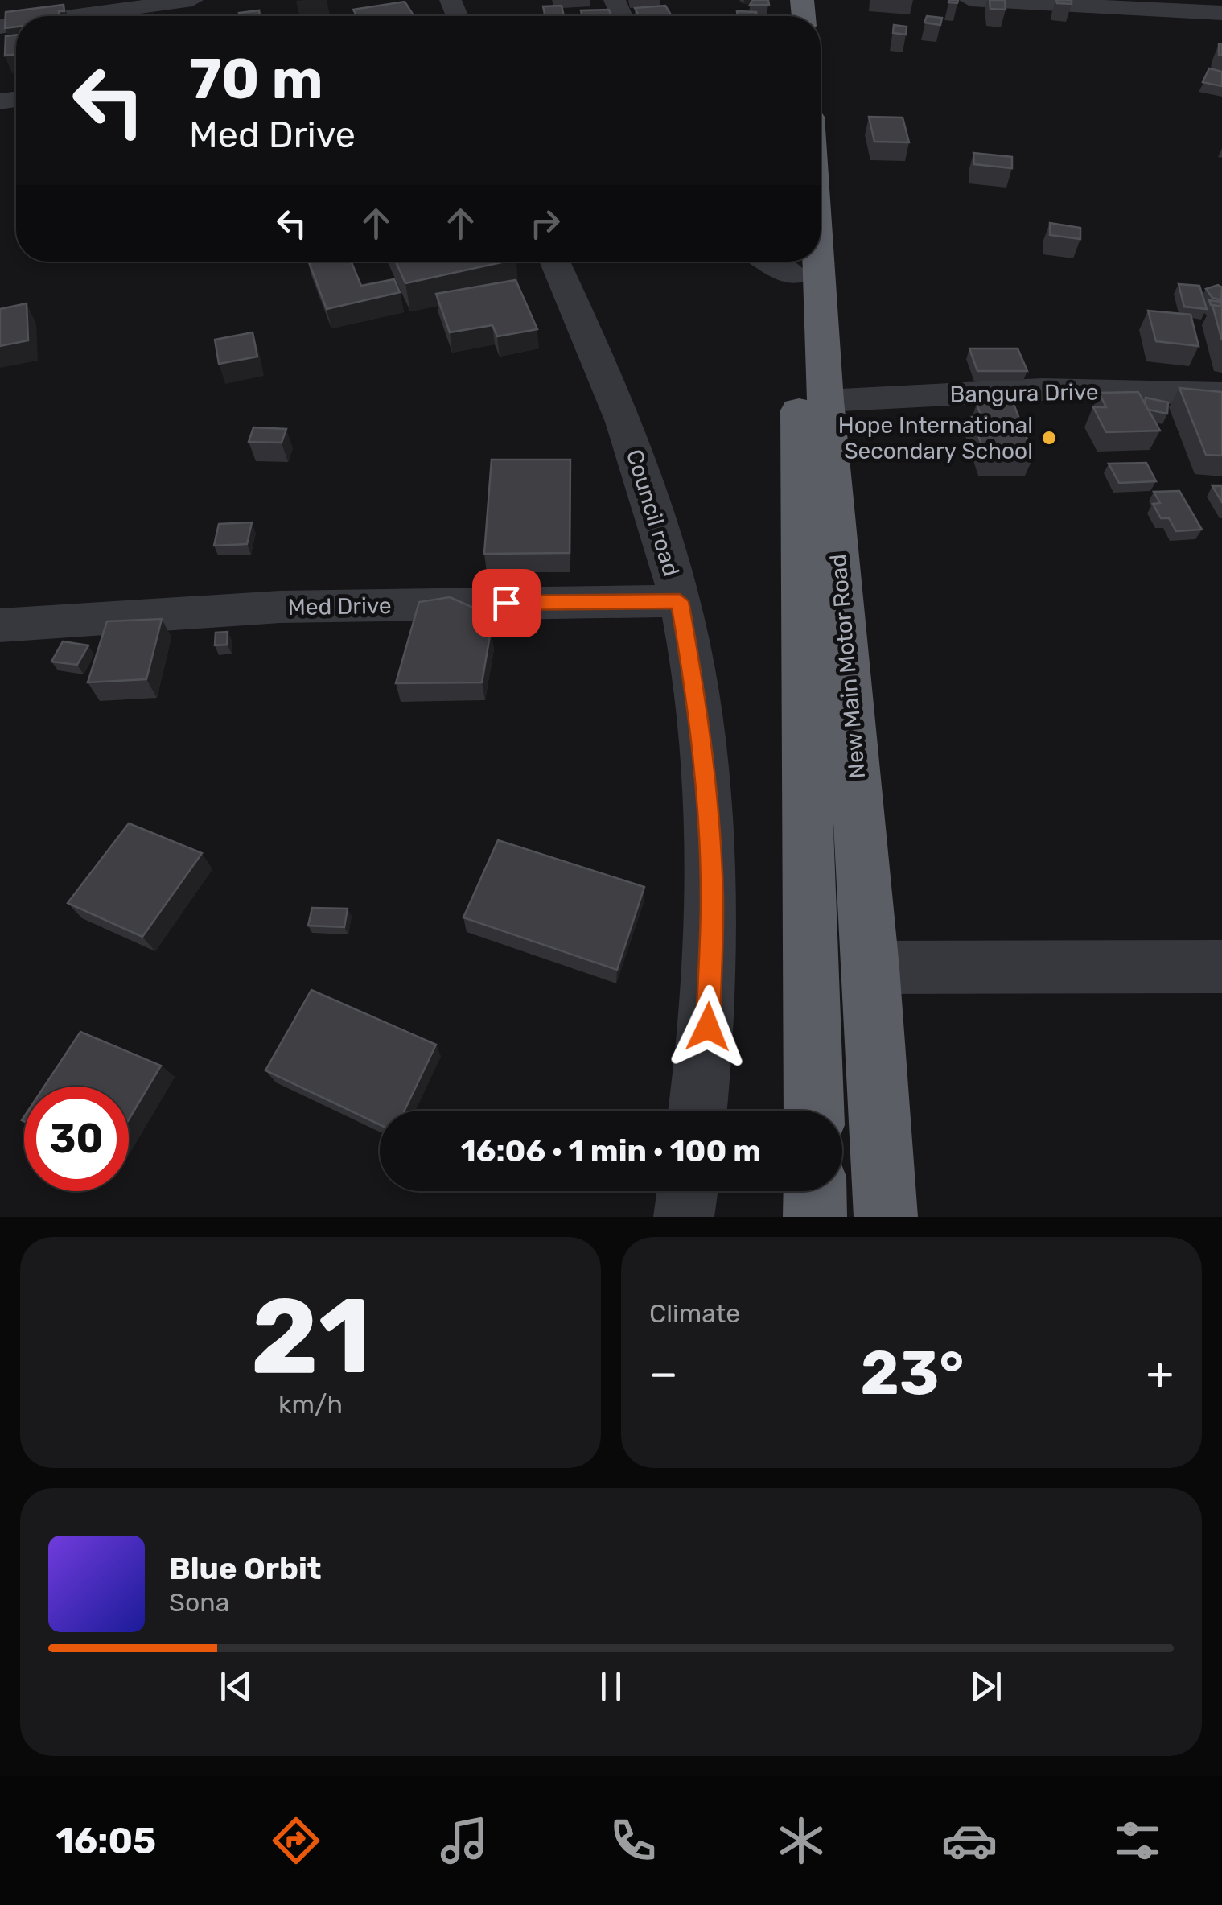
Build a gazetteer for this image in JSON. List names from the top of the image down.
{
  "streets": {
    "highway": ["New Main Motor Road"],
    "street": ["Bangura Drive", "Council road", "Med Drive"]
  },
  "crossings": [
    ["Bangura Drive", "New Main Motor Road"],
    ["Council road", "Med Drive"]
  ],
  "places": ["Hope International Secondary School"],
  "page": {
    "turn": ["70 m", "Med Drive"],
    "limit": "30",
    "trip": "16:06 · 1 min · 100 m",
    "tile": [
      ["21", "km/h"],
      "Climate"
    ],
    "heat": ["−", "23°", "+"],
    "song": ["Blue Orbit", "Sona"],
    "tabs": "16:05"
  }
}
